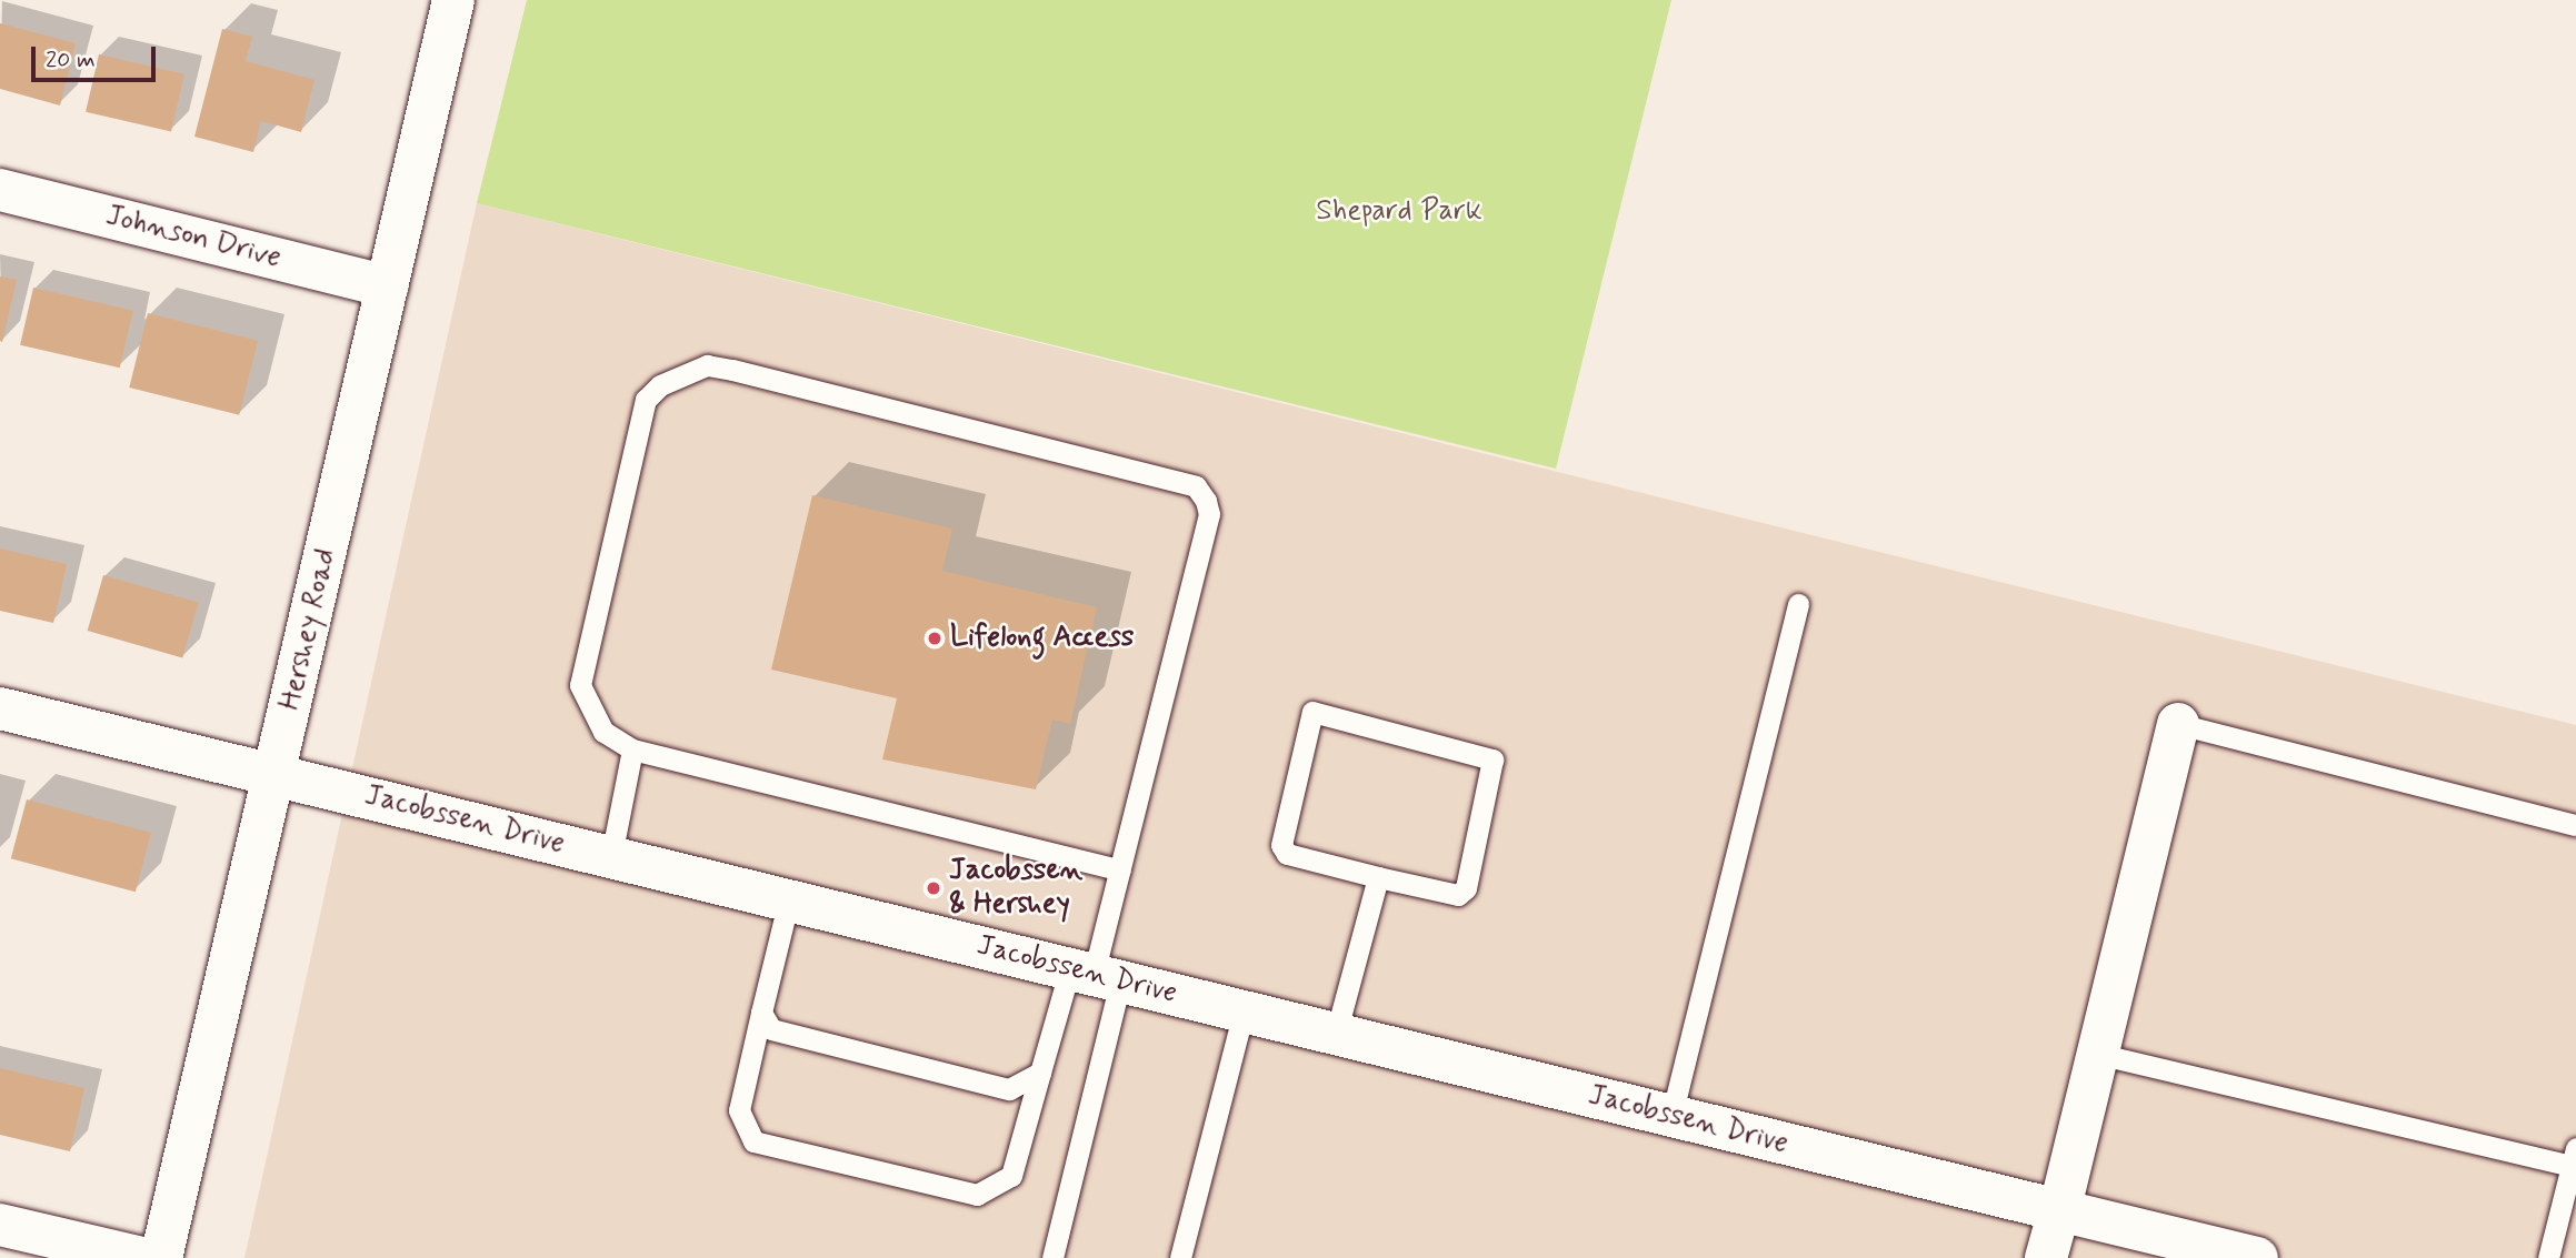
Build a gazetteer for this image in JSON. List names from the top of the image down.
{
  "streets": {
    "street": ["Johnson Drive", "Hershey Road", "Jacobssen Drive"]
  },
  "crossings": [
    ["Johnson Drive", "Hershey Road"],
    ["Hershey Road", "Jacobssen Drive"]
  ],
  "parks": ["Shepard Park"],
  "places": ["Lifelong Access", "Jacobssen & Hershey"],
  "scale_bar": "20 m"
}
